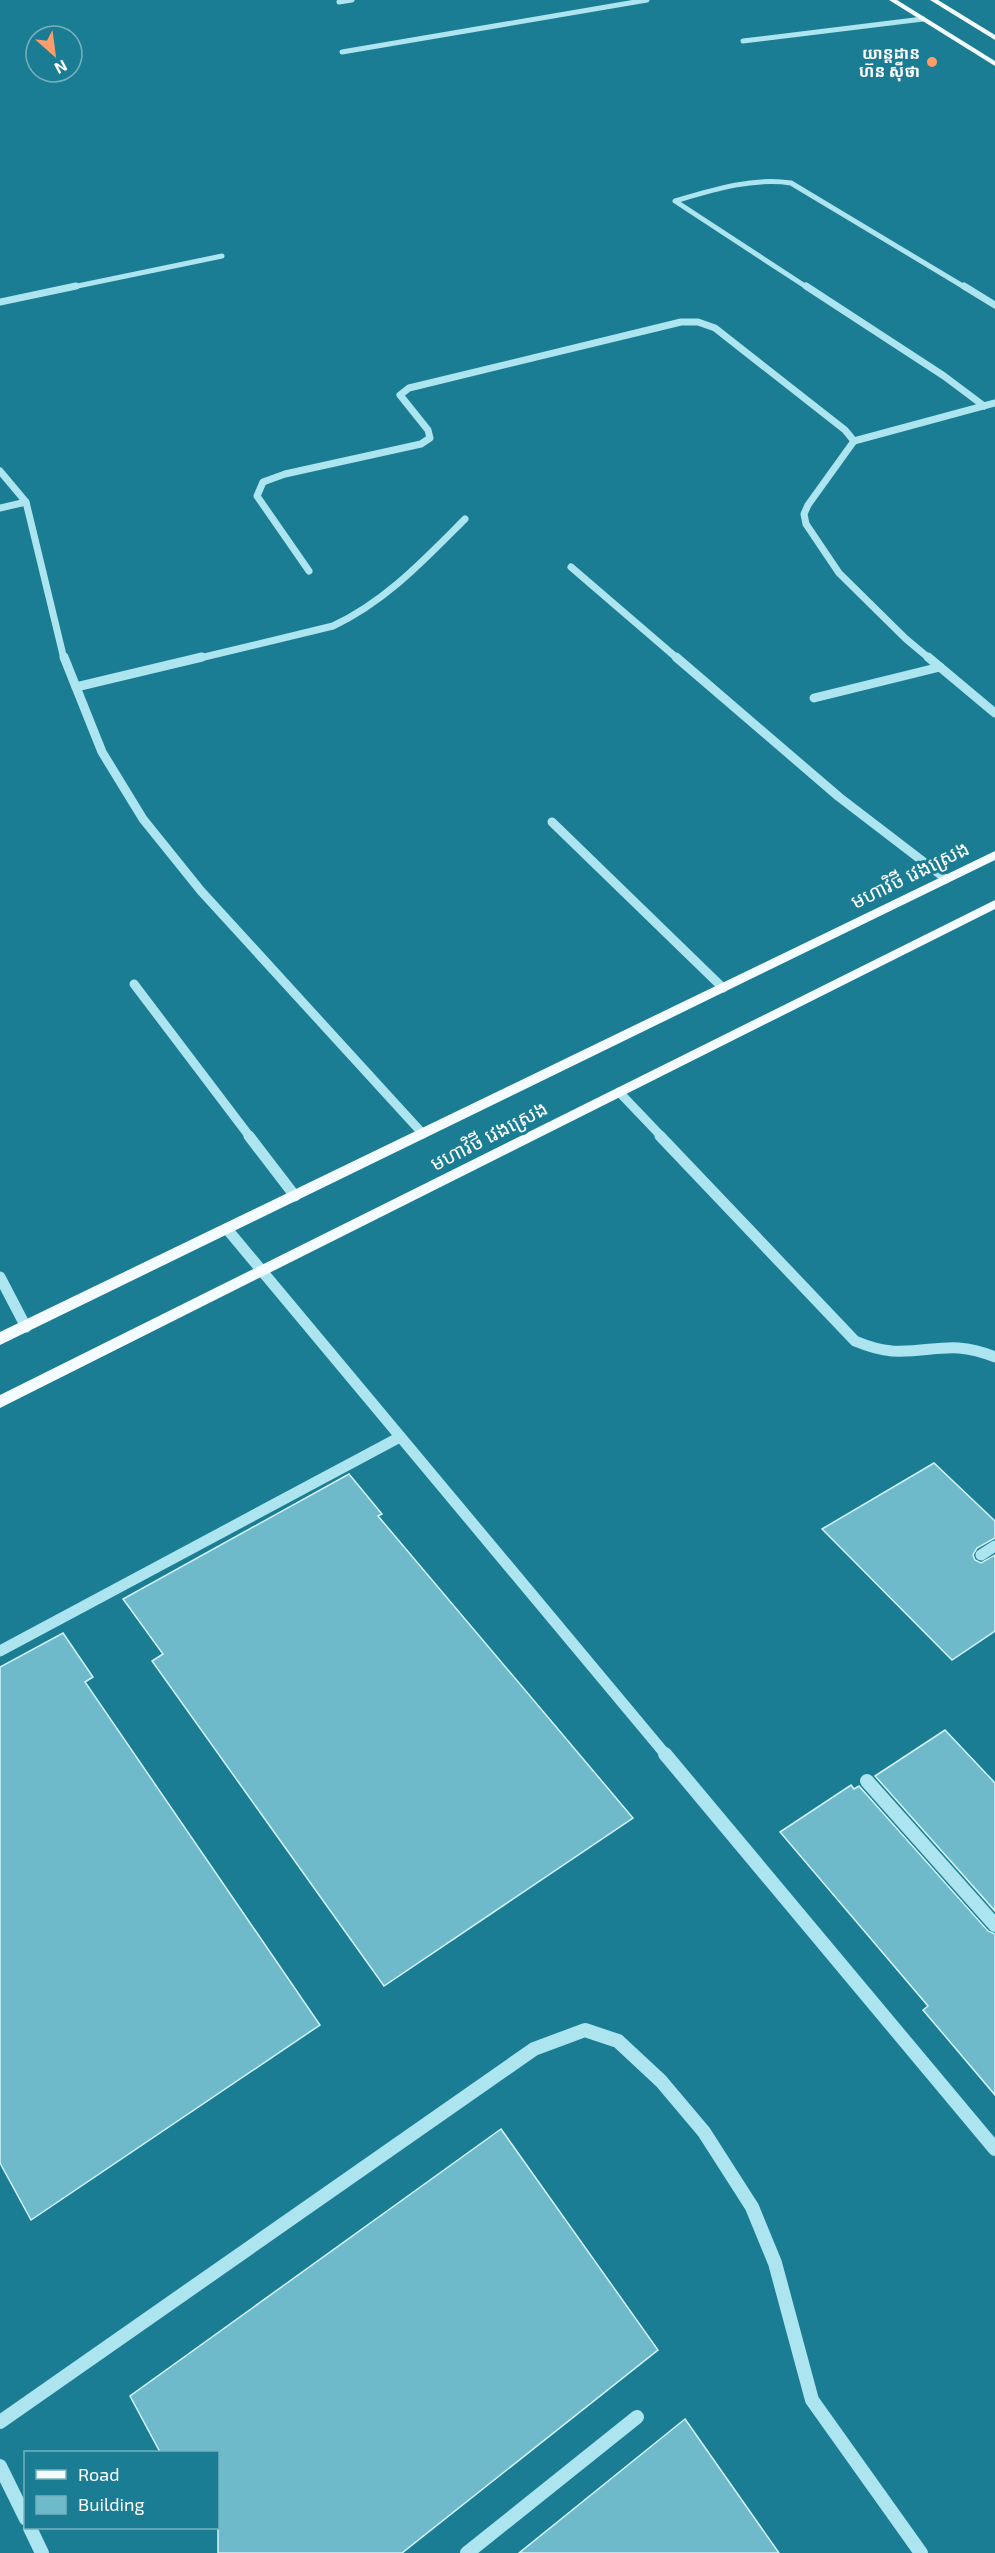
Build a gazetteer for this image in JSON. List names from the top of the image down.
{
  "streets": {
    "main road": ["មហាវិថី វេងស្រេង"]
  },
  "places": ["យាន្ដដ្ឋាន ហ៊ន ស៊ីថា"],
  "legend": ["Road", "Building"],
  "north": "bottom right"
}
